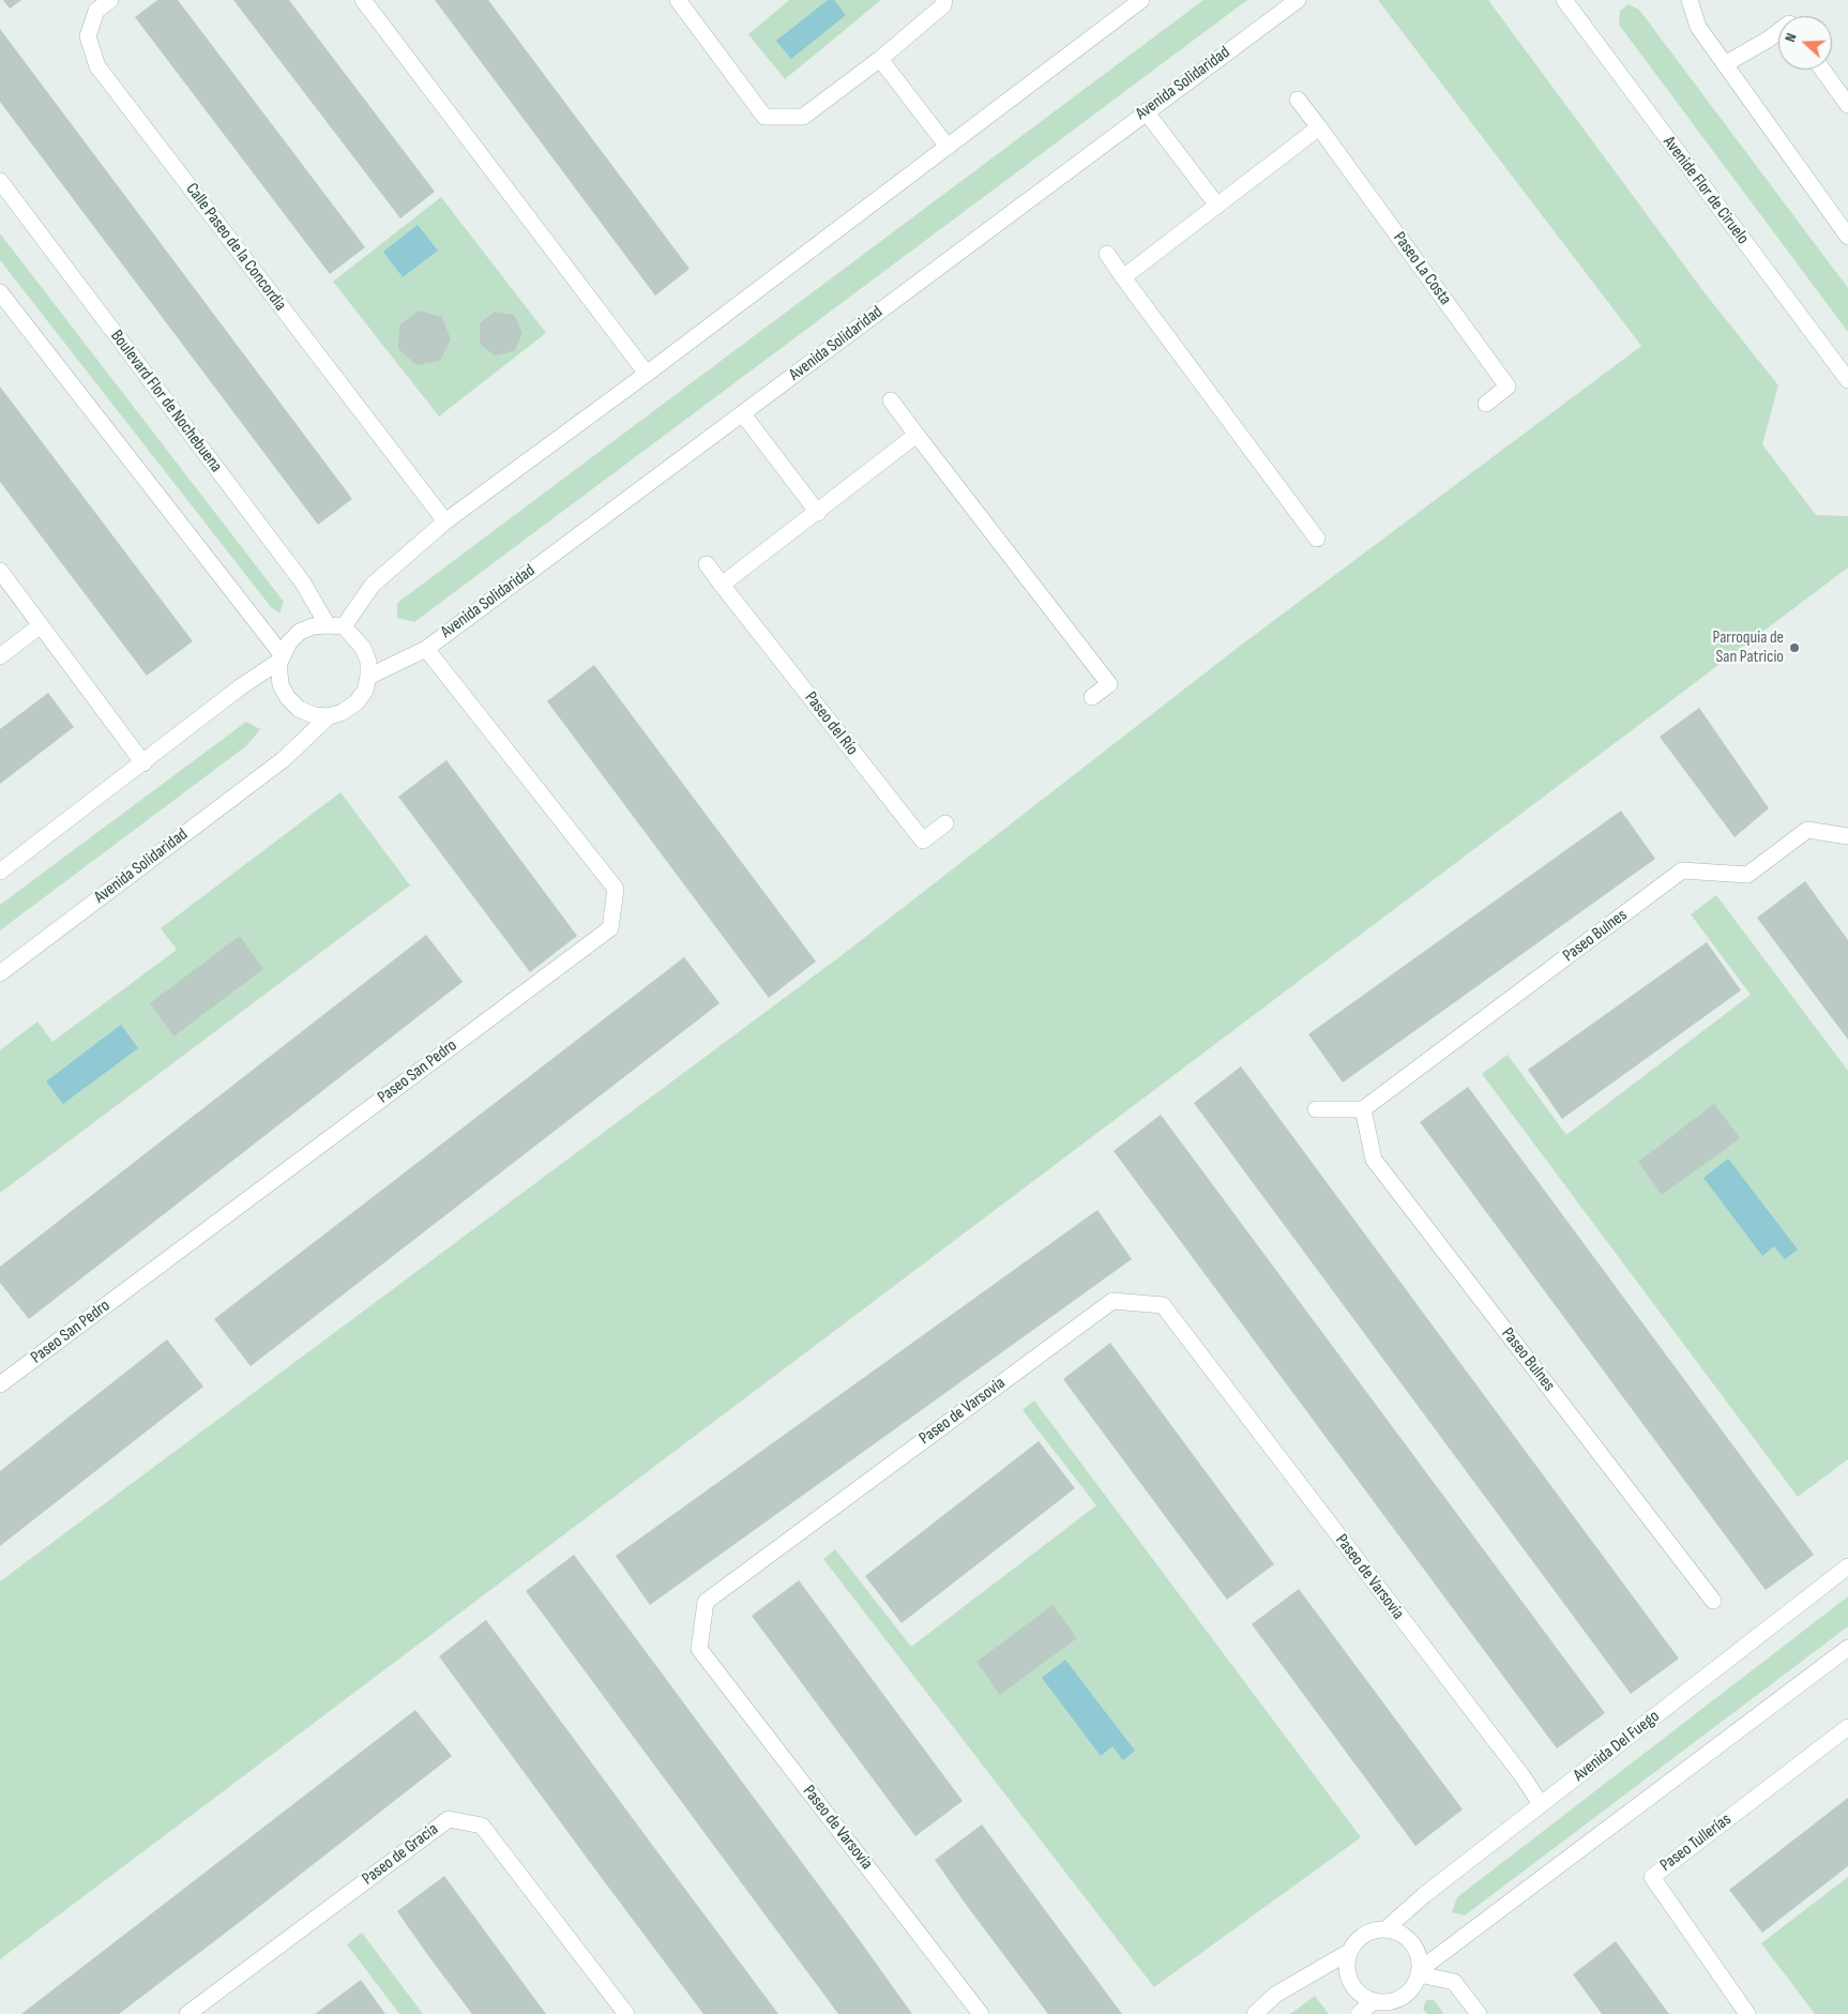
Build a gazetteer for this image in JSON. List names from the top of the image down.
{
  "streets": {
    "street": [
      "Avenida Solidaridad",
      "Avenide Flor de Ciruelo",
      "Calle Paseo de la Concordia",
      "Paseo La Costa",
      "Boulevard Flor de Nochebuena",
      "Paseo del Río",
      "Paseo Bulnes",
      "Paseo San Pedro",
      "Paseo de Varsovia",
      "Avenida Del Fuego",
      "Paseo Tullerías",
      "Paseo de Gracia"
    ]
  },
  "crossings": [
    ["Avenida Solidaridad", "Boulevard Flor de Nochebuena"],
    ["Avenida Solidaridad", "Paseo San Pedro"],
    ["Paseo de Varsovia", "Avenida Del Fuego"]
  ],
  "places": ["Parroquia de San Patricio"],
  "north": "left"
}
